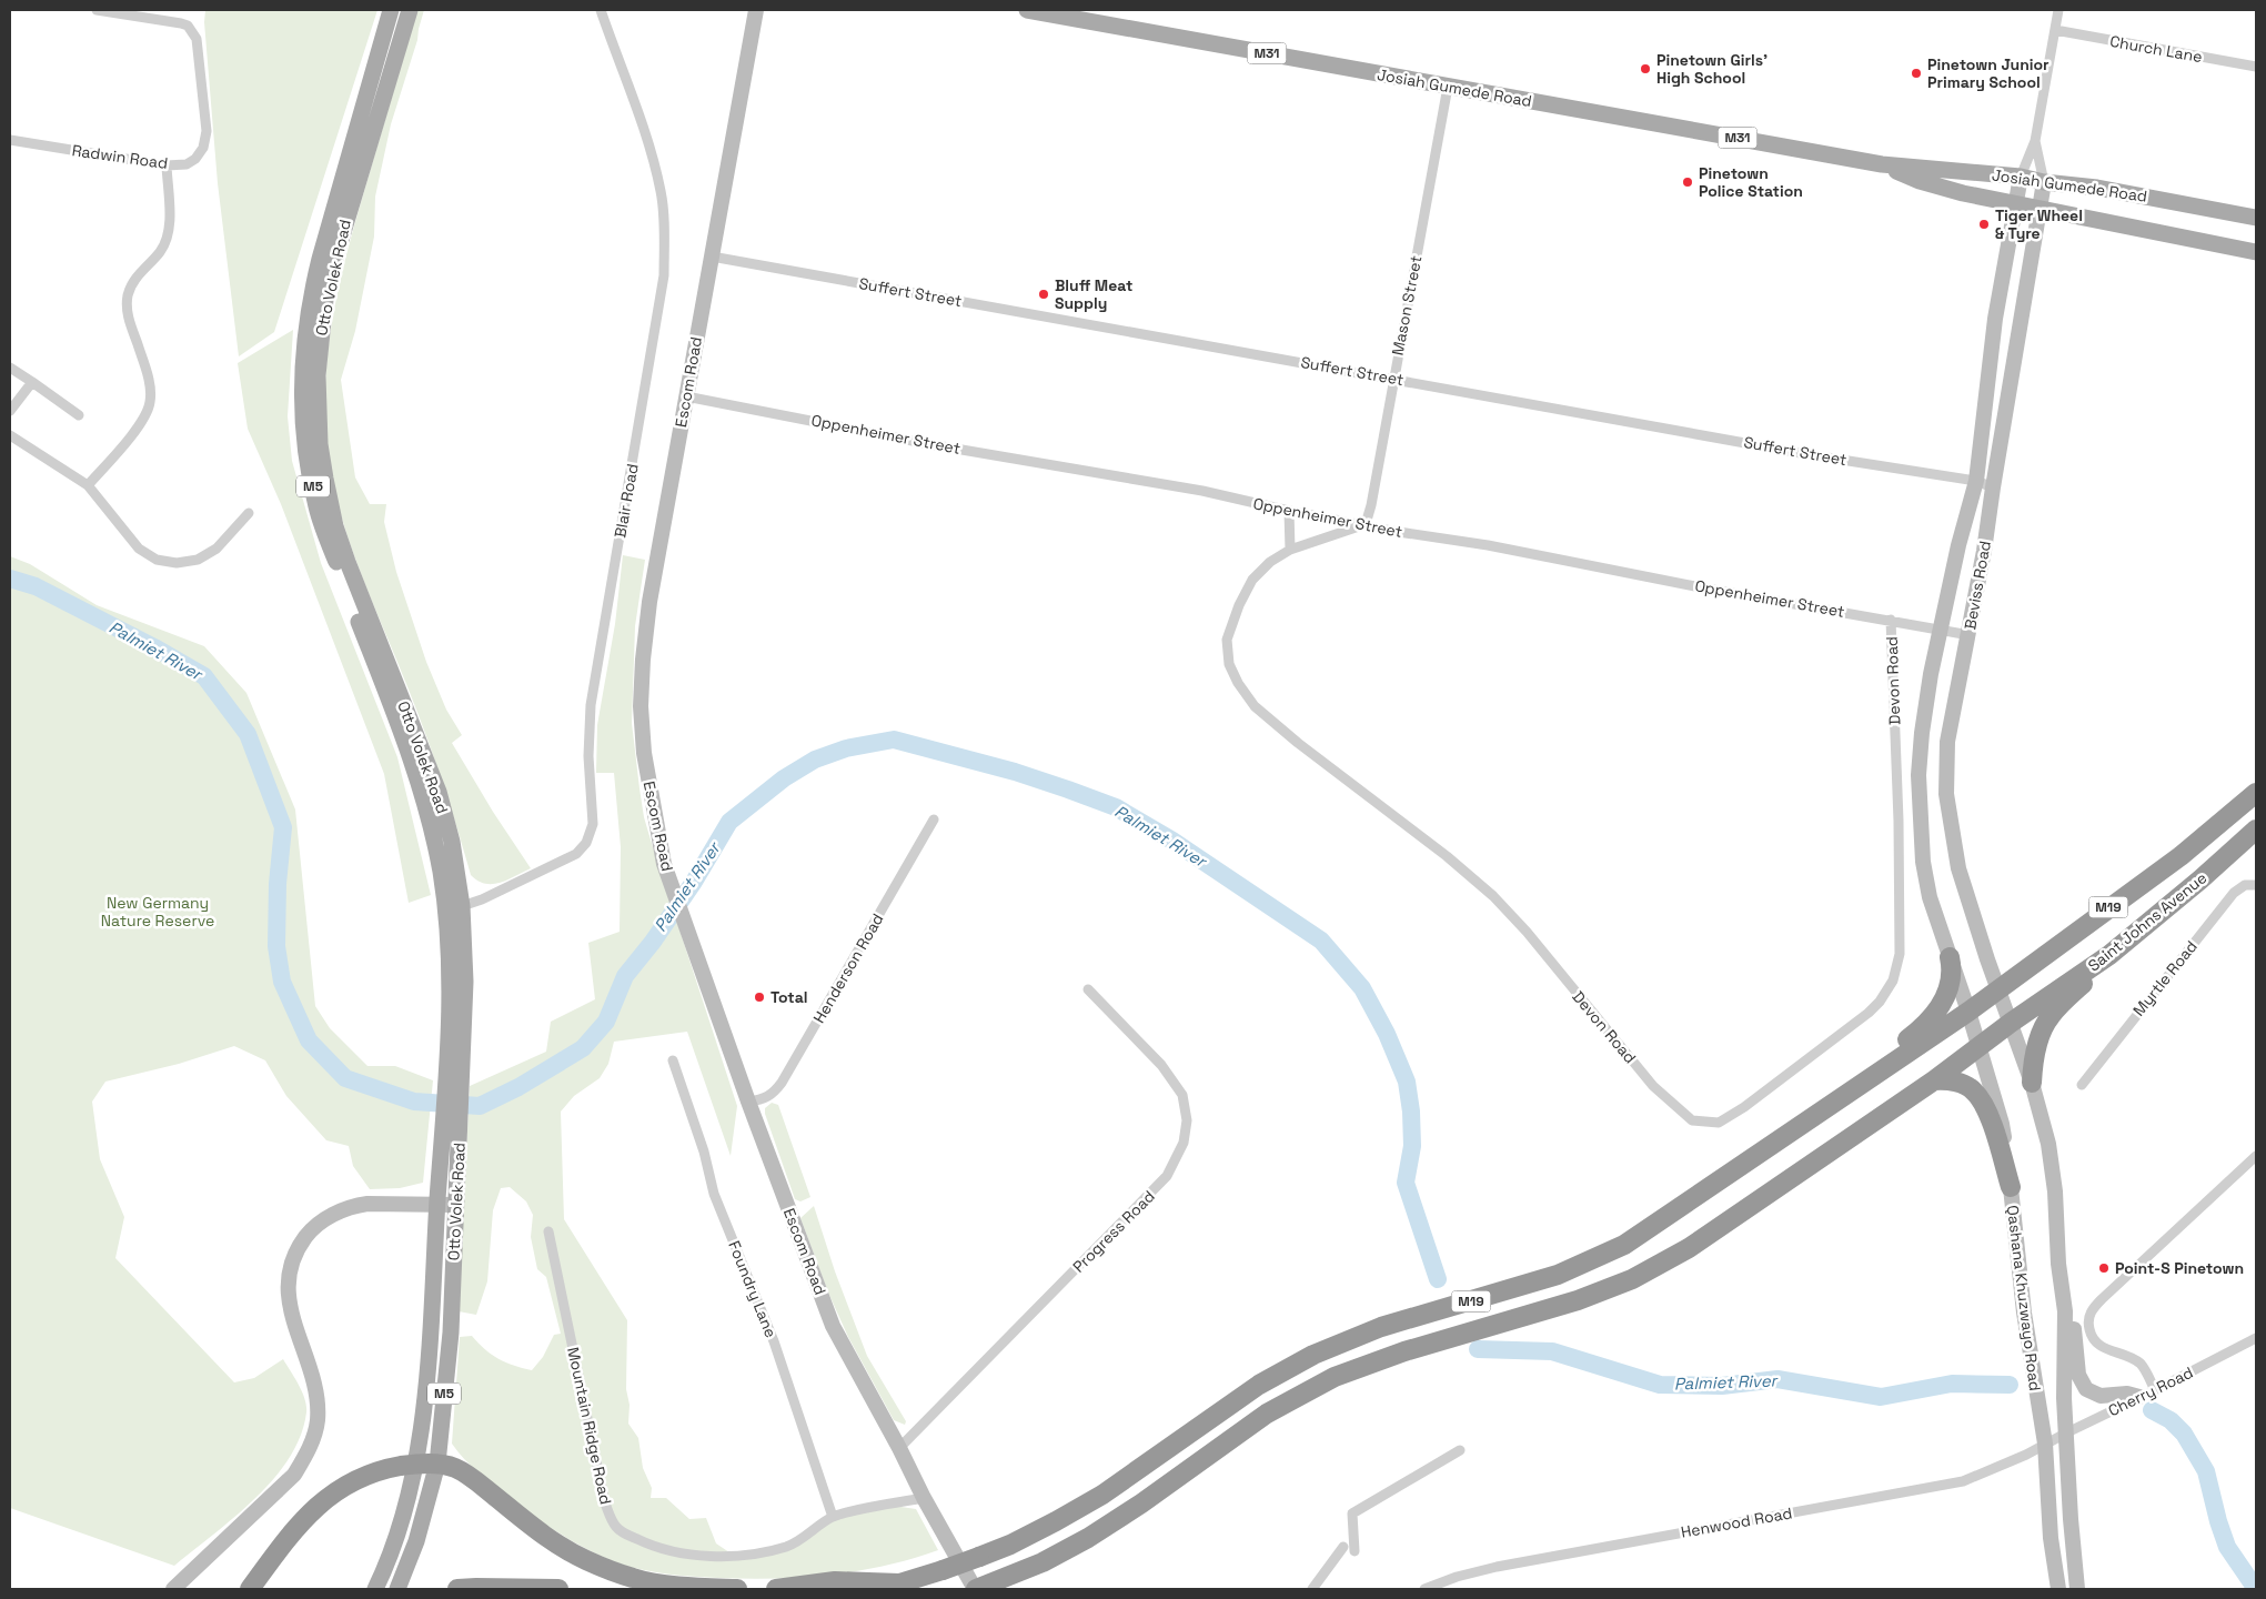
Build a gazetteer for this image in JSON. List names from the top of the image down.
{
  "streets": {
    "highway": ["M19", "Saint Johns Avenue"],
    "main road": [
      "M31",
      "Josiah Gumede Road",
      "Otto Volek Road",
      "Escom Road",
      "M5",
      "Beviss Road",
      "Qashana Khuzwayo Road"
    ],
    "street": [
      "Church Lane",
      "Radwin Road",
      "Suffert Street",
      "Mason Street",
      "Oppenheimer Street",
      "Blair Road",
      "Devon Road",
      "Henderson Road",
      "Myrtle Road",
      "Progress Road",
      "Foundry Lane",
      "Cherry Road",
      "Mountain Ridge Road",
      "Henwood Road"
    ]
  },
  "crossings": [
    ["Church Lane", "Beviss Road"],
    ["Josiah Gumede Road", "Mason Street"],
    ["Josiah Gumede Road", "Beviss Road"],
    ["Otto Volek Road", "Blair Road"],
    ["Suffert Street", "Mason Street"],
    ["Suffert Street", "Escom Road"],
    ["Suffert Street", "Beviss Road"],
    ["Mason Street", "Oppenheimer Street"],
    ["Mason Street", "Devon Road"],
    ["Escom Road", "Oppenheimer Street"],
    ["Escom Road", "M19"],
    ["Escom Road", "Henderson Road"],
    ["Escom Road", "Progress Road"],
    ["Escom Road", "Mountain Ridge Road"],
    ["Oppenheimer Street", "Beviss Road"],
    ["Oppenheimer Street", "Devon Road"],
    ["Beviss Road", "M19"],
    ["Beviss Road", "Saint Johns Avenue"],
    ["Beviss Road", "Qashana Khuzwayo Road"],
    ["M19", "Saint Johns Avenue"],
    ["M19", "Qashana Khuzwayo Road"],
    ["Saint Johns Avenue", "Qashana Khuzwayo Road"],
    ["Foundry Lane", "Mountain Ridge Road"],
    ["Qashana Khuzwayo Road", "Cherry Road"],
    ["Qashana Khuzwayo Road", "Henwood Road"],
    ["Cherry Road", "Henwood Road"]
  ],
  "water": ["Palmiet River"],
  "parks": ["New Germany Nature Reserve"],
  "places": [
    "Pinetown Girls' High School",
    "Pinetown Junior Primary School",
    "Pinetown Police Station",
    "Tiger Wheel & Tyre",
    "Bluff Meat Supply",
    "Total",
    "Point-S Pinetown"
  ]
}
